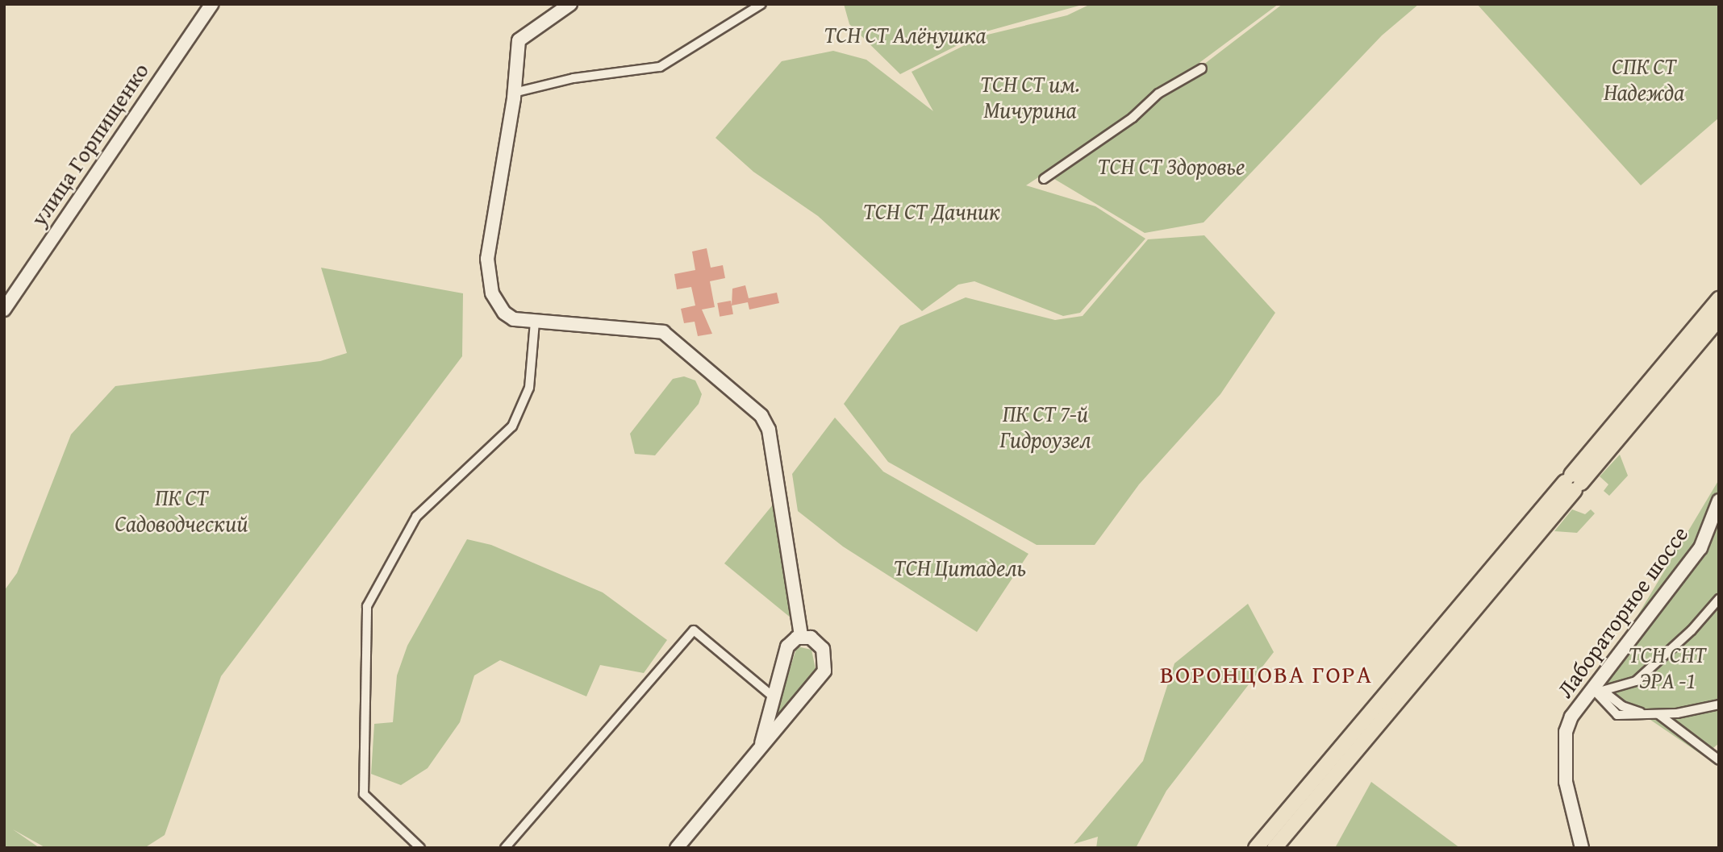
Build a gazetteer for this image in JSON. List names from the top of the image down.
{
  "streets": {
    "street": ["улица Горпищенко", "Лабораторное шоссе"]
  },
  "districts": ["ВОРОНЦОВА ГОРА"],
  "parks": [
    "ТСН СТ Алёнушка",
    "СПК СТ Надежда",
    "ТСН СТ им. Мичурина",
    "ТСН СТ Здоровье",
    "ТСН СТ Дачник",
    "ПК СТ 7-й Гидроузел",
    "ПК СТ Садоводческий",
    "ТСН Цитадель",
    "ТСН СНТ ЭРА -1"
  ]
}
